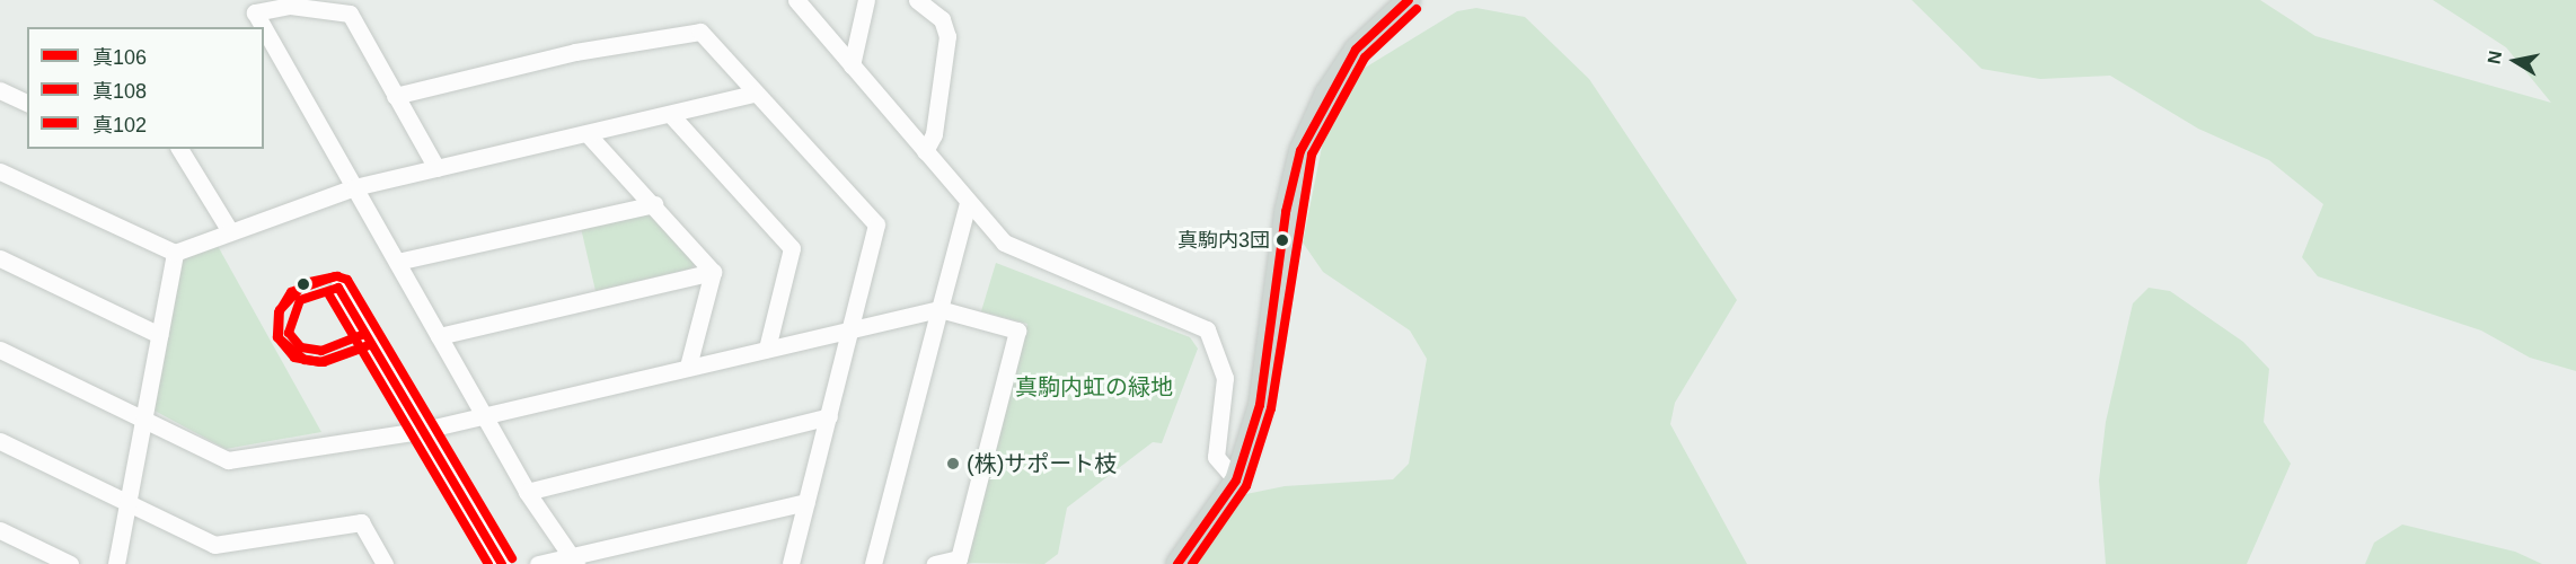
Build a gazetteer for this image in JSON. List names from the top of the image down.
{
  "parks": ["真駒内虹の緑地"],
  "places": ["真駒内3団", "(株)サポート枝"],
  "lines": ["transit line 真106", "transit line 真108", "transit line 真102"],
  "legend": ["真106", "真108", "真102"],
  "north": "left"
}
